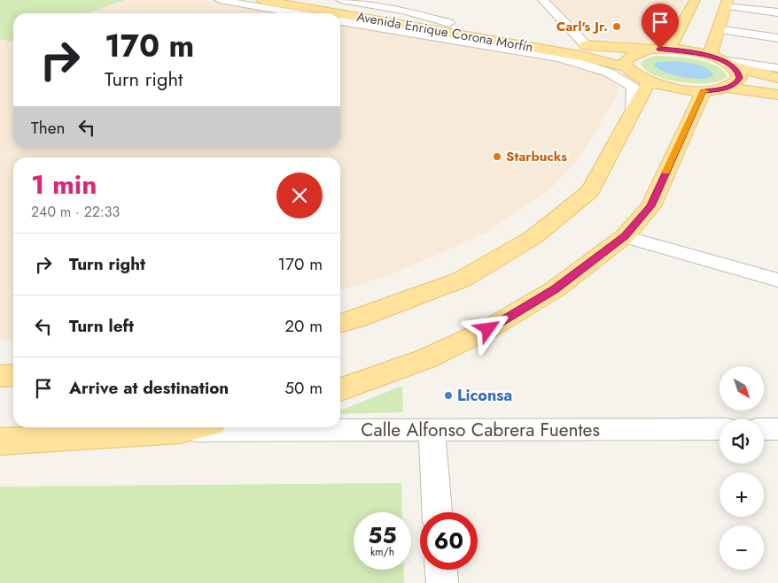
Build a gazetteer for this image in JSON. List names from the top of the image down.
{
  "streets": {
    "main road": ["Avenida Enrique Corona Morfín"],
    "street": ["Calle Alfonso Cabrera Fuentes"]
  },
  "places": ["Carl's Jr.", "Starbucks", "Liconsa"],
  "north": "bottom right",
  "page": {
    "turn": ["170 m", "Turn right"],
    "then": "Then",
    "heading": ["1 min", "240 m · 22:33"],
    "list": [
      {
        "name": "Turn right",
        "value": "170 m"
      },
      {
        "name": "Turn left",
        "value": "20 m"
      },
      {
        "name": "Arrive at destination",
        "value": "50 m"
      }
    ],
    "map_buttons": ["+", "−"],
    "speed": "55 km/h",
    "limit": "60"
  }
}
